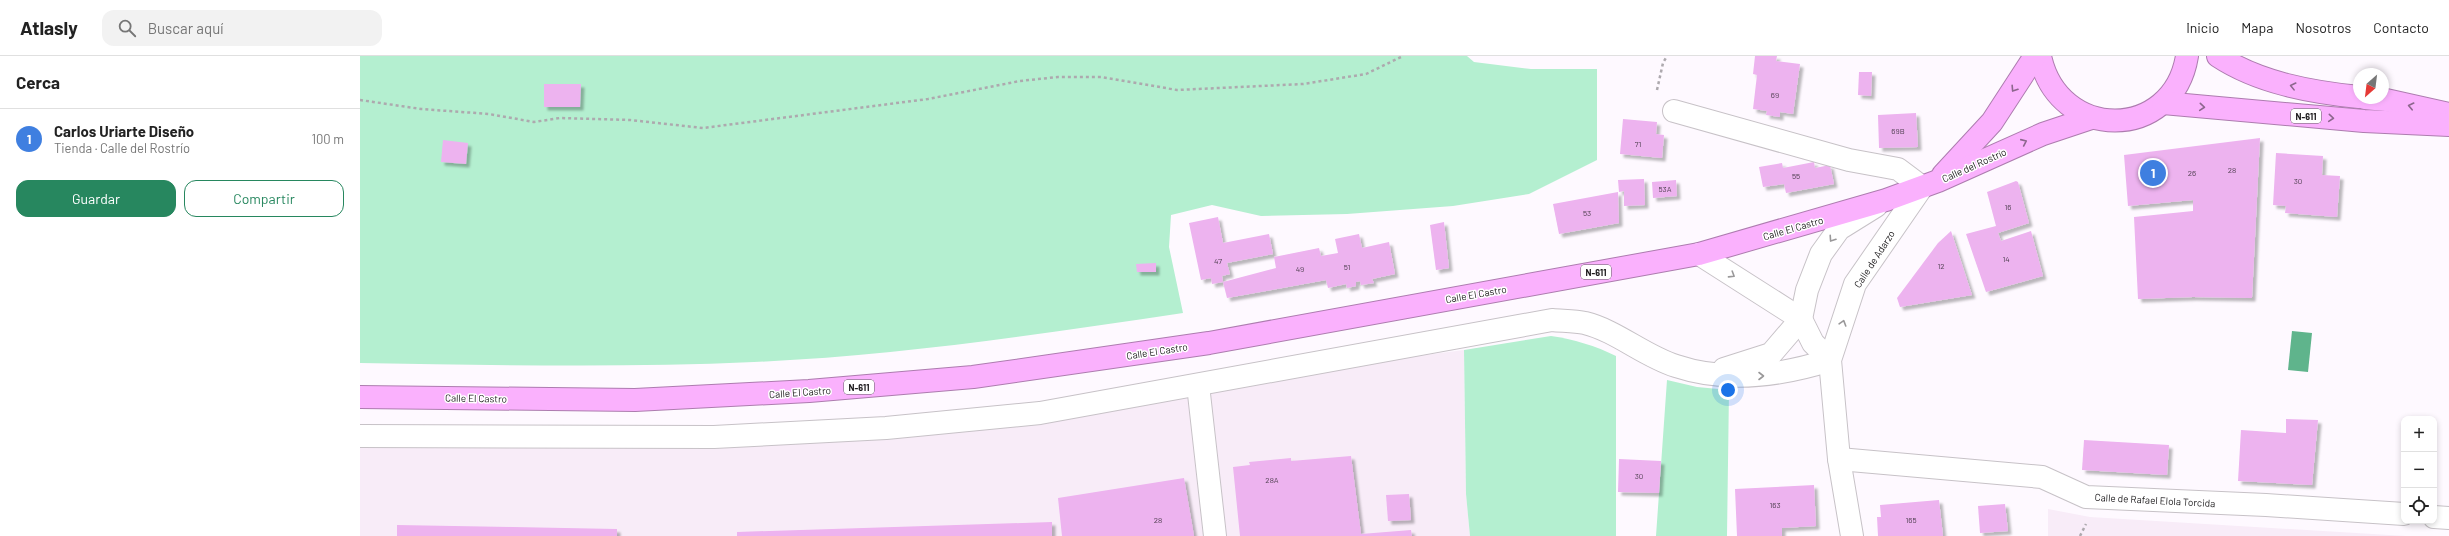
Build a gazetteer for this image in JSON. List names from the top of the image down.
{
  "streets": {
    "highway": ["N-611", "Calle del Rostrío", "Calle El Castro"],
    "street": ["Calle de Adarzo", "Calle de Rafael Elola Torcida"]
  },
  "crossings": [
    ["N-611", "Calle del Rostrío"],
    ["Calle del Rostrío", "Calle El Castro"],
    ["Calle del Rostrío", "Calle de Adarzo"],
    ["Calle El Castro", "Calle de Adarzo"],
    ["Calle de Adarzo", "Calle de Rafael Elola Torcida"]
  ],
  "house_numbers": [
    "69",
    "69B",
    "71",
    "28",
    "26",
    "55",
    "30",
    "53A",
    "16",
    "53",
    "14",
    "47",
    "12",
    "51",
    "49",
    "30",
    "28A",
    "163",
    "28",
    "165"
  ],
  "north": "bottom left",
  "page": {
    "header": "Atlasly",
    "search": "Buscar aquí",
    "nav": [
      "Inicio",
      "Mapa",
      "Nosotros",
      "Contacto"
    ],
    "heading": "Cerca",
    "list": [
      {
        "mark": "1",
        "name": "Carlos Uriarte Diseño",
        "note": "Tienda · Calle del Rostrío",
        "value": "100 m"
      }
    ],
    "pins": "1",
    "buttons": ["Guardar", "Compartir"],
    "map_buttons": ["+", "−"]
  }
}
